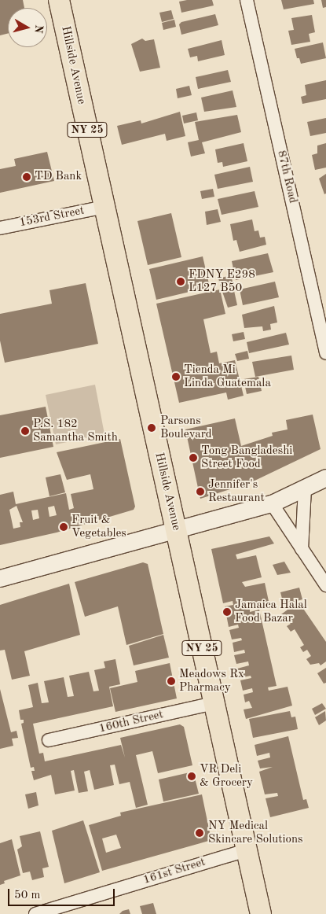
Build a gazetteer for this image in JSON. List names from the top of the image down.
{
  "streets": {
    "main road": ["Hillside Avenue", "NY 25"],
    "street": [
      "87th Road",
      "153rd Street",
      "160th Street",
      "161st Street"
    ]
  },
  "crossings": [
    ["Hillside Avenue", "153rd Street"],
    ["Hillside Avenue", "160th Street"],
    ["Hillside Avenue", "161st Street"]
  ],
  "places": [
    "TD Bank",
    "FDNY E298 L127 B50",
    "Tienda Mi Linda Guatemala",
    "Parsons Boulevard",
    "P.S. 182 Samantha Smith",
    "Tong Bangladeshi Street Food",
    "Jennifer's Restaurant",
    "Fruit & Vegetables",
    "Jamaica Halal Food Bazar",
    "Meadows Rx Pharmacy",
    "VR Deli & Grocery",
    "NY Medical Skincare Solutions"
  ],
  "scale_bar": "50 m",
  "north": "right"
}
